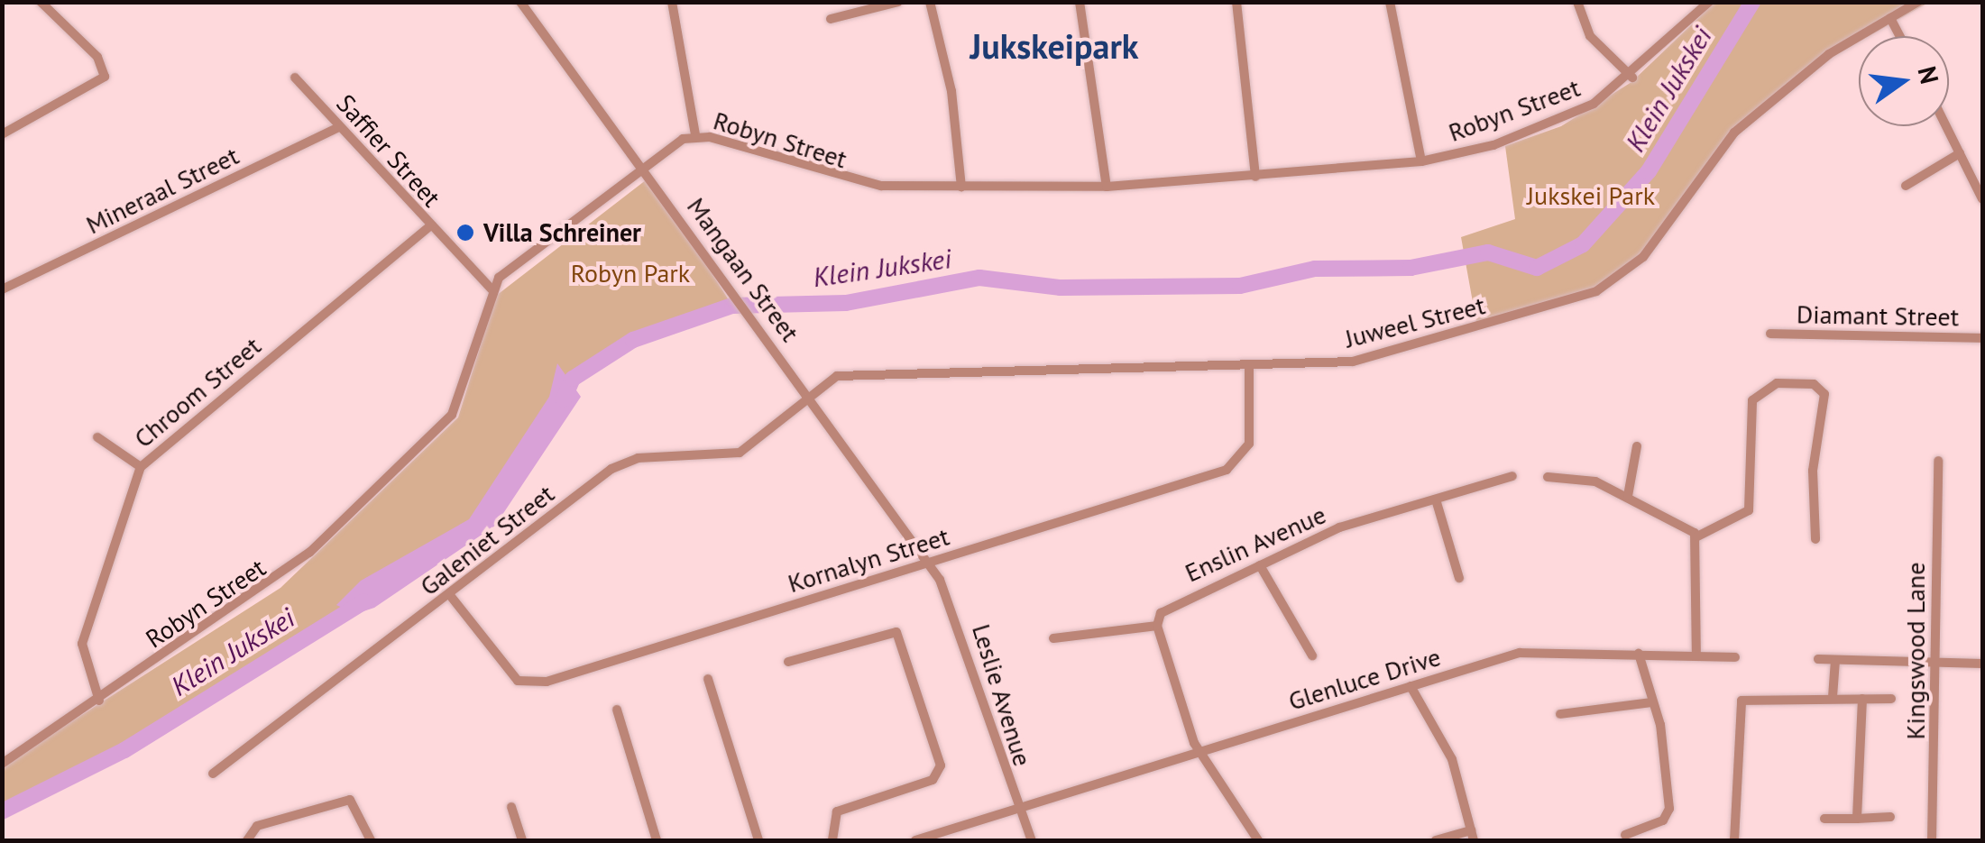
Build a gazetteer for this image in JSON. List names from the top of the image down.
{
  "streets": {
    "street": [
      "Robyn Street",
      "Saffier Street",
      "Mineraal Street",
      "Mangaan Street",
      "Diamant Street",
      "Juweel Street",
      "Chroom Street",
      "Galeniet Street",
      "Enslin Avenue",
      "Kornalyn Street",
      "Kingswood Lane",
      "Glenluce Drive",
      "Leslie Avenue"
    ]
  },
  "crossings": [
    ["Robyn Street", "Saffier Street"],
    ["Robyn Street", "Mangaan Street"],
    ["Robyn Street", "Chroom Street"],
    ["Saffier Street", "Mineraal Street"],
    ["Saffier Street", "Chroom Street"],
    ["Mangaan Street", "Juweel Street"],
    ["Mangaan Street", "Galeniet Street"],
    ["Mangaan Street", "Kornalyn Street"],
    ["Mangaan Street", "Leslie Avenue"],
    ["Juweel Street", "Galeniet Street"],
    ["Juweel Street", "Kornalyn Street"],
    ["Galeniet Street", "Kornalyn Street"],
    ["Kornalyn Street", "Leslie Avenue"],
    ["Glenluce Drive", "Leslie Avenue"]
  ],
  "districts": ["Jukskeipark"],
  "water": ["Klein Jukskei"],
  "parks": ["Jukskei Park", "Robyn Park"],
  "places": ["Villa Schreiner"],
  "north": "right"
}
